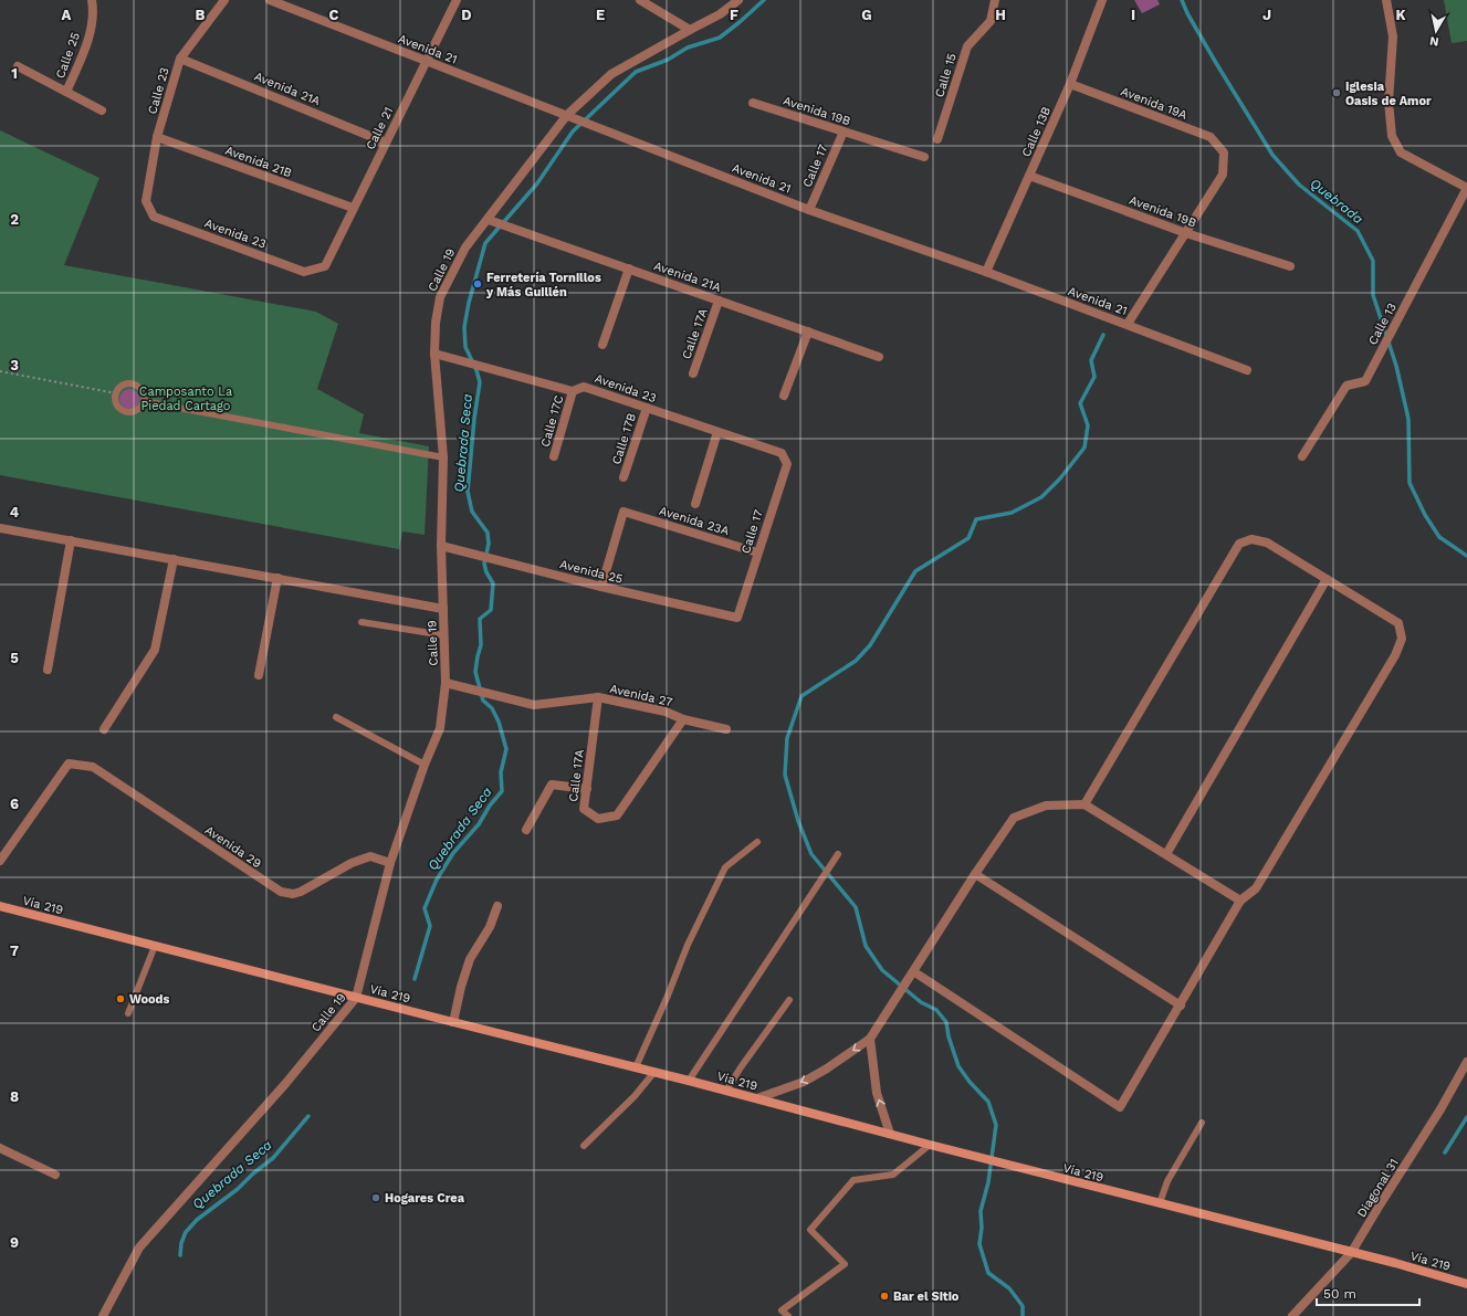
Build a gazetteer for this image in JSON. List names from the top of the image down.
{
  "streets": {
    "main road": ["Vía 219"],
    "street": [
      "Avenida 21",
      "Calle 25",
      "Calle 15",
      "Avenida 21A",
      "Calle 23",
      "Avenida 19A",
      "Avenida 19B",
      "Calle 21",
      "Calle 13B",
      "Avenida 21B",
      "Calle 17",
      "Avenida 23",
      "Calle 19",
      "Calle 13",
      "Calle 17A",
      "Calle 17C",
      "Calle 17B",
      "Avenida 23A",
      "Avenida 25",
      "Avenida 27",
      "Avenida 29",
      "Diagonal 31"
    ]
  },
  "crossings": [
    ["Avenida 21", "Calle 21"],
    ["Avenida 21", "Calle 13B"],
    ["Avenida 21", "Calle 17"],
    ["Avenida 21", "Calle 19"],
    ["Avenida 21A", "Calle 23"],
    ["Avenida 21A", "Calle 21"],
    ["Avenida 21A", "Calle 19"],
    ["Avenida 21A", "Calle 17A"],
    ["Calle 23", "Avenida 21B"],
    ["Calle 23", "Avenida 23"],
    ["Avenida 19A", "Avenida 19B"],
    ["Avenida 19A", "Calle 13B"],
    ["Avenida 19B", "Calle 13B"],
    ["Avenida 19B", "Calle 17"],
    ["Calle 21", "Avenida 21B"],
    ["Calle 21", "Avenida 23"],
    ["Calle 17", "Avenida 23"],
    ["Calle 17", "Avenida 23A"],
    ["Calle 17", "Avenida 25"],
    ["Avenida 23", "Calle 19"],
    ["Avenida 23", "Calle 17C"],
    ["Avenida 23", "Calle 17B"],
    ["Calle 19", "Avenida 25"],
    ["Calle 19", "Avenida 27"],
    ["Calle 19", "Avenida 29"],
    ["Calle 19", "Vía 219"],
    ["Calle 17A", "Avenida 27"],
    ["Avenida 23A", "Avenida 25"],
    ["Vía 219", "Diagonal 31"]
  ],
  "water": ["Quebrada", "Quebrada Seca"],
  "parks": ["Camposanto La Piedad Cartago"],
  "places": [
    "Iglesia Oasis de Amor",
    "Ferretería Tornillos y Más Guillén",
    "Woods",
    "Hogares Crea",
    "Bar el Sitio"
  ],
  "scale_bar": "50 m",
  "north": "bottom",
  "grid": {
    "columns": [
      "A",
      "B",
      "C",
      "D",
      "E",
      "F",
      "G",
      "H",
      "I",
      "J",
      "K"
    ],
    "rows": [
      "1",
      "2",
      "3",
      "4",
      "5",
      "6",
      "7",
      "8",
      "9"
    ]
  }
}
